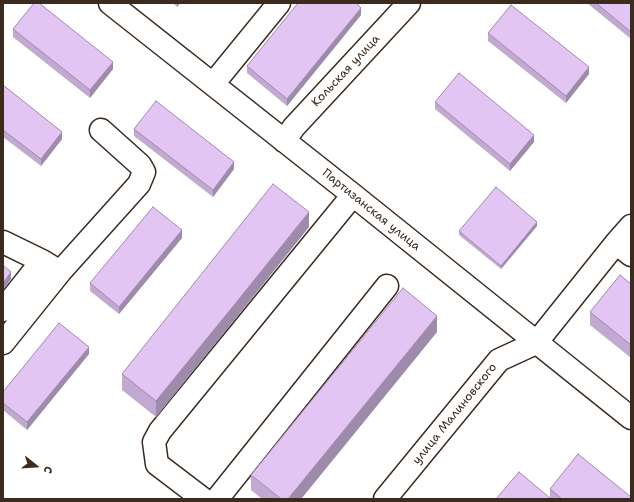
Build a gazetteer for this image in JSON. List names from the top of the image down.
{
  "streets": {
    "street": ["Кольская улица", "Партизанская улица", "улица Малиновского"]
  },
  "crossings": [
    ["Кольская улица", "Партизанская улица"],
    ["Партизанская улица", "улица Малиновского"]
  ],
  "north": "right"
}
